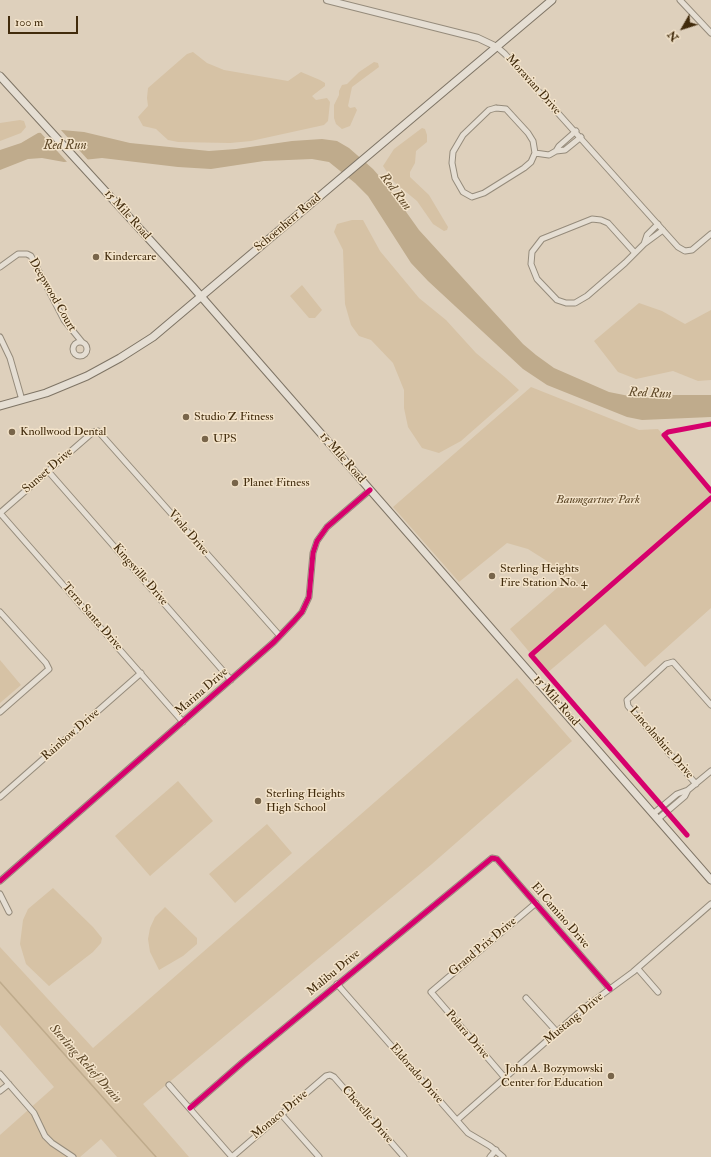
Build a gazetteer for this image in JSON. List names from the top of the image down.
{
  "streets": {
    "main road": ["15 Mile Road", "Schoenherr Road"],
    "street": [
      "Moravian Drive",
      "Deepwood Court",
      "Sunset Drive",
      "Viola Drive",
      "Kingsville Drive",
      "Terra Santa Drive",
      "Marina Drive",
      "Rainbow Drive",
      "Lincolnshire Drive",
      "El Camino Drive",
      "Grand Prix Drive",
      "Malibu Drive",
      "Mustang Drive",
      "Polara Drive",
      "Eldorado Drive",
      "Monaco Drive",
      "Chevelle Drive"
    ]
  },
  "crossings": [
    ["Moravian Drive", "Schoenherr Road"],
    ["15 Mile Road", "Schoenherr Road"],
    ["15 Mile Road", "Marina Drive"],
    ["Sunset Drive", "Viola Drive"],
    ["Sunset Drive", "Kingsville Drive"],
    ["Sunset Drive", "Terra Santa Drive"],
    ["Viola Drive", "Marina Drive"],
    ["Kingsville Drive", "Marina Drive"],
    ["Terra Santa Drive", "Marina Drive"],
    ["Terra Santa Drive", "Rainbow Drive"],
    ["El Camino Drive", "Grand Prix Drive"],
    ["El Camino Drive", "Malibu Drive"],
    ["El Camino Drive", "Mustang Drive"],
    ["Grand Prix Drive", "Polara Drive"],
    ["Malibu Drive", "Eldorado Drive"],
    ["Mustang Drive", "Polara Drive"],
    ["Mustang Drive", "Eldorado Drive"],
    ["Monaco Drive", "Chevelle Drive"]
  ],
  "water": ["Red Run", "Sterling Relief Drain"],
  "parks": ["Baumgartner Park"],
  "places": [
    "Kindercare",
    "Studio Z Fitness",
    "Knollwood Dental",
    "UPS",
    "Planet Fitness",
    "Sterling Heights Fire Station No. 4",
    "Sterling Heights High School",
    "John A. Bozymowski Center for Education"
  ],
  "scale_bar": "100 m",
  "north": "bottom left"
}
